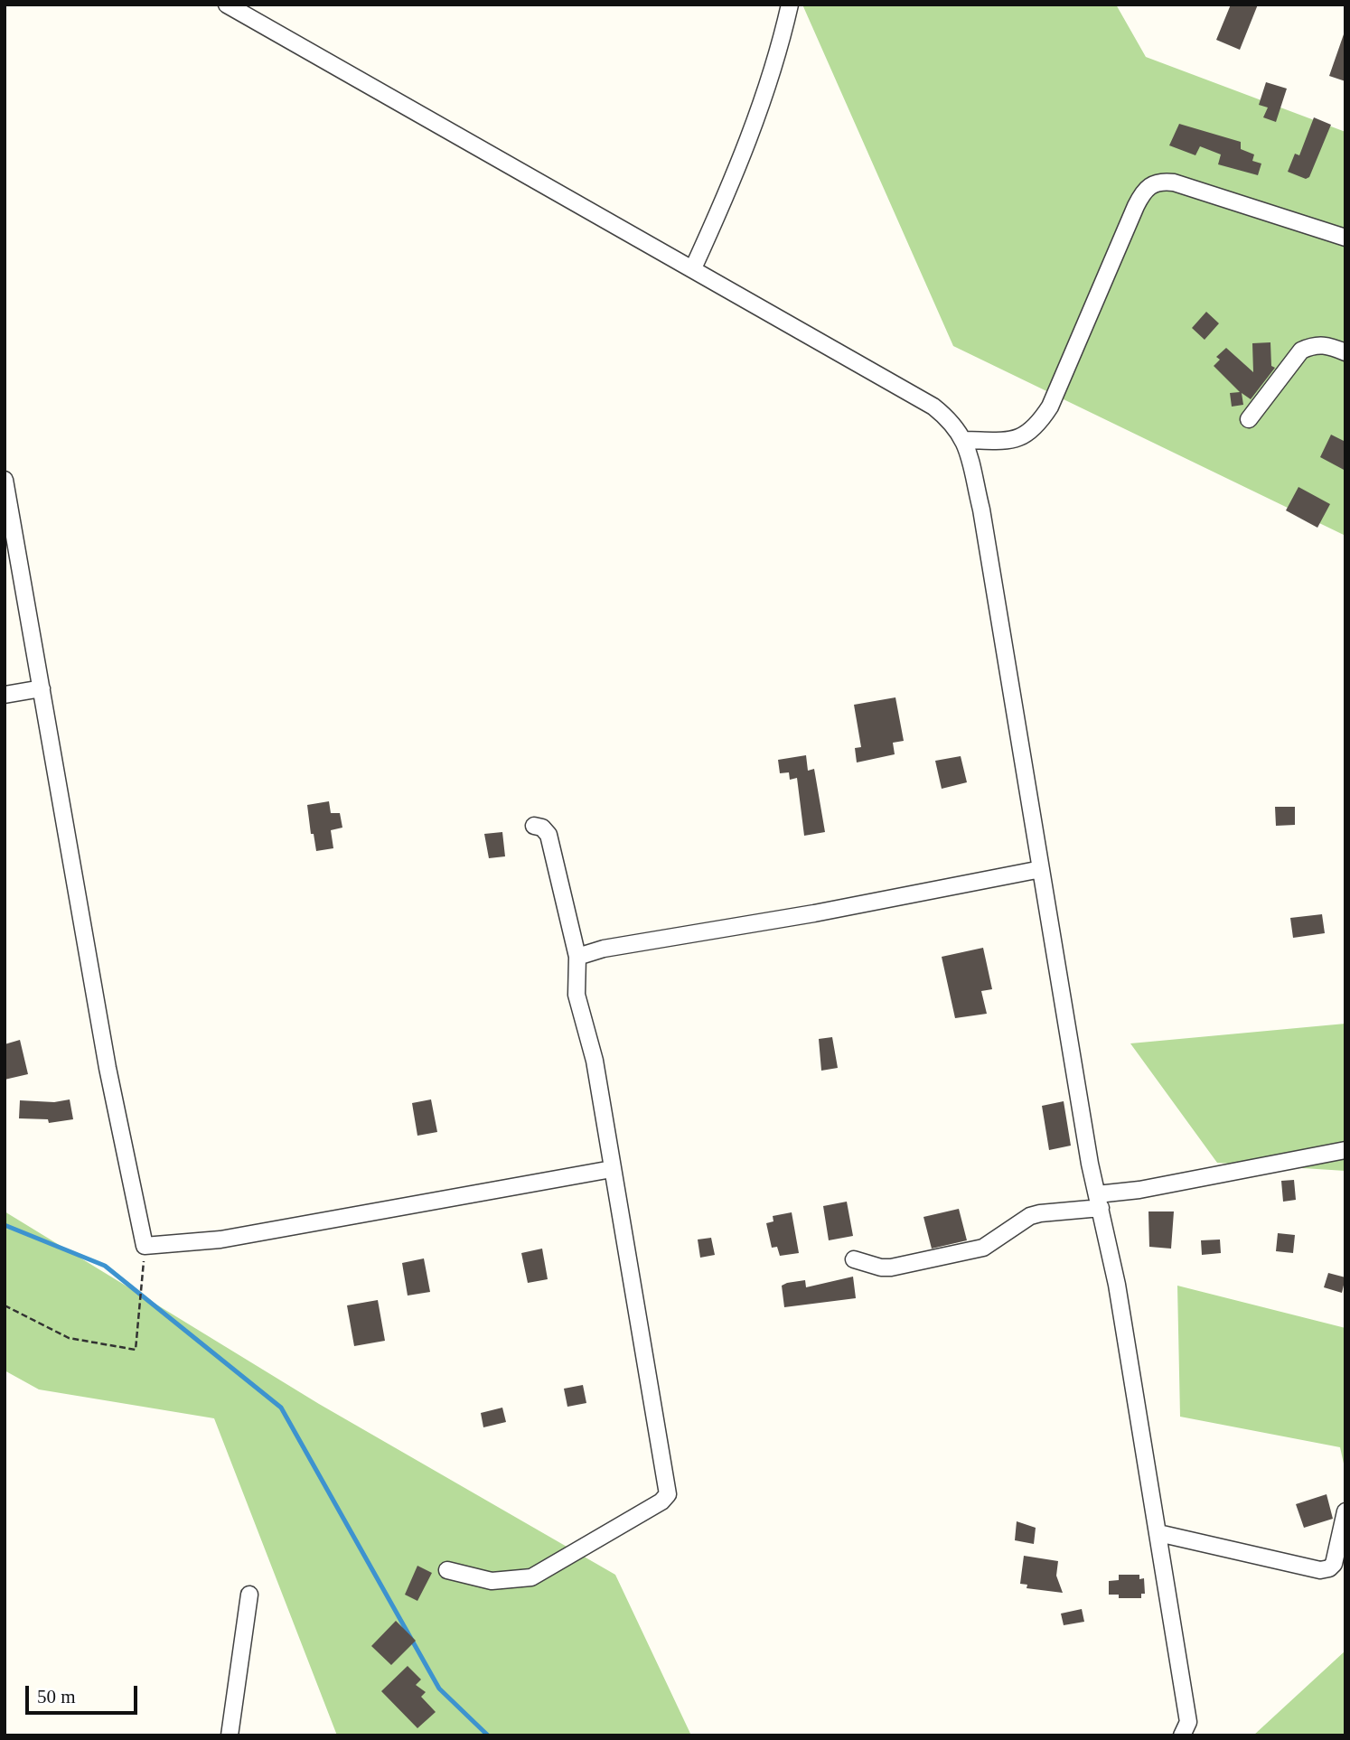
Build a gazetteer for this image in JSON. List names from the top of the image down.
{
  "scale_bar": "50 m"
}
